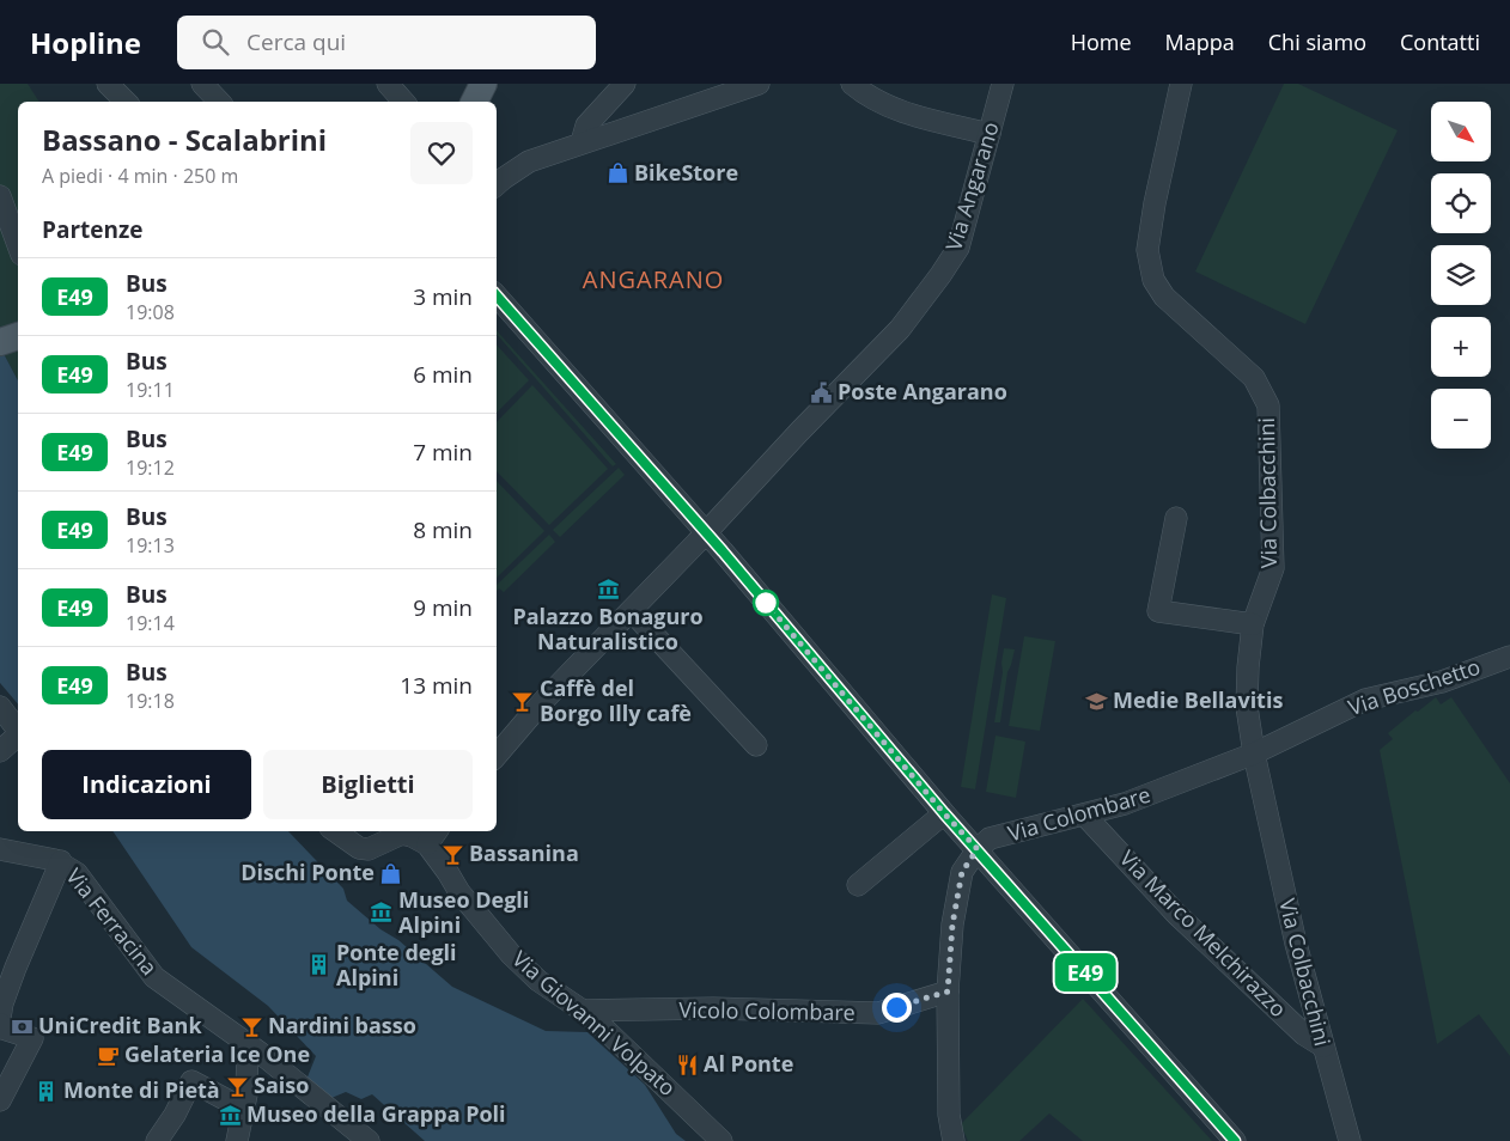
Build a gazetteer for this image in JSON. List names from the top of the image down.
{
  "streets": {
    "street": [
      "Via Angarano",
      "Via Colbacchini",
      "Via Boschetto",
      "Via Colombare",
      "Via Ferracina",
      "Via Marco Melchirazzo",
      "Vicolo Colombare",
      "Via Giovanni Volpato"
    ]
  },
  "crossings": [
    ["Via Colbacchini", "Via Boschetto"],
    ["Via Colbacchini", "Via Colombare"],
    ["Via Colbacchini", "Via Marco Melchirazzo"],
    ["Via Boschetto", "Via Colombare"],
    ["Via Colombare", "Via Marco Melchirazzo"],
    ["Vicolo Colombare", "Via Giovanni Volpato"]
  ],
  "districts": ["ANGARANO"],
  "places": {
    "shop": ["BikeStore", "Dischi Ponte"],
    "public building": ["Poste Angarano"],
    "museum": ["Palazzo Bonaguro Naturalistico", "Museo Degli Alpini", "Museo della Grappa Poli"],
    "bar": [
      "Caffè del Borgo Illy cafè",
      "Bassanina",
      "Nardini basso",
      "Saiso"
    ],
    "school or university": ["Medie Bellavitis"],
    "building": ["Ponte degli Alpini", "Monte di Pietà"],
    "bank": ["UniCredit Bank"],
    "cafe": ["Gelateria Ice One"],
    "restaurant": ["Al Ponte"]
  },
  "lines": ["bus line E49"],
  "north": "bottom right",
  "page": {
    "header": "Hopline",
    "search": "Cerca qui",
    "nav": [
      "Home",
      "Mappa",
      "Chi siamo",
      "Contatti"
    ],
    "on_map": "E49",
    "map_buttons": ["+", "−"],
    "heading": [
      ["Bassano - Scalabrini", "A piedi · 4 min · 250 m"],
      "Partenze"
    ],
    "list": [
      {
        "mark": "E49",
        "name": "Bus",
        "note": "19:08",
        "value": "3 min"
      },
      {
        "mark": "E49",
        "name": "Bus",
        "note": "19:11",
        "value": "6 min"
      },
      {
        "mark": "E49",
        "name": "Bus",
        "note": "19:12",
        "value": "7 min"
      },
      {
        "mark": "E49",
        "name": "Bus",
        "note": "19:13",
        "value": "8 min"
      },
      {
        "mark": "E49",
        "name": "Bus",
        "note": "19:14",
        "value": "9 min"
      },
      {
        "mark": "E49",
        "name": "Bus",
        "note": "19:18",
        "value": "13 min"
      }
    ],
    "buttons": ["Indicazioni", "Biglietti"]
  }
}
